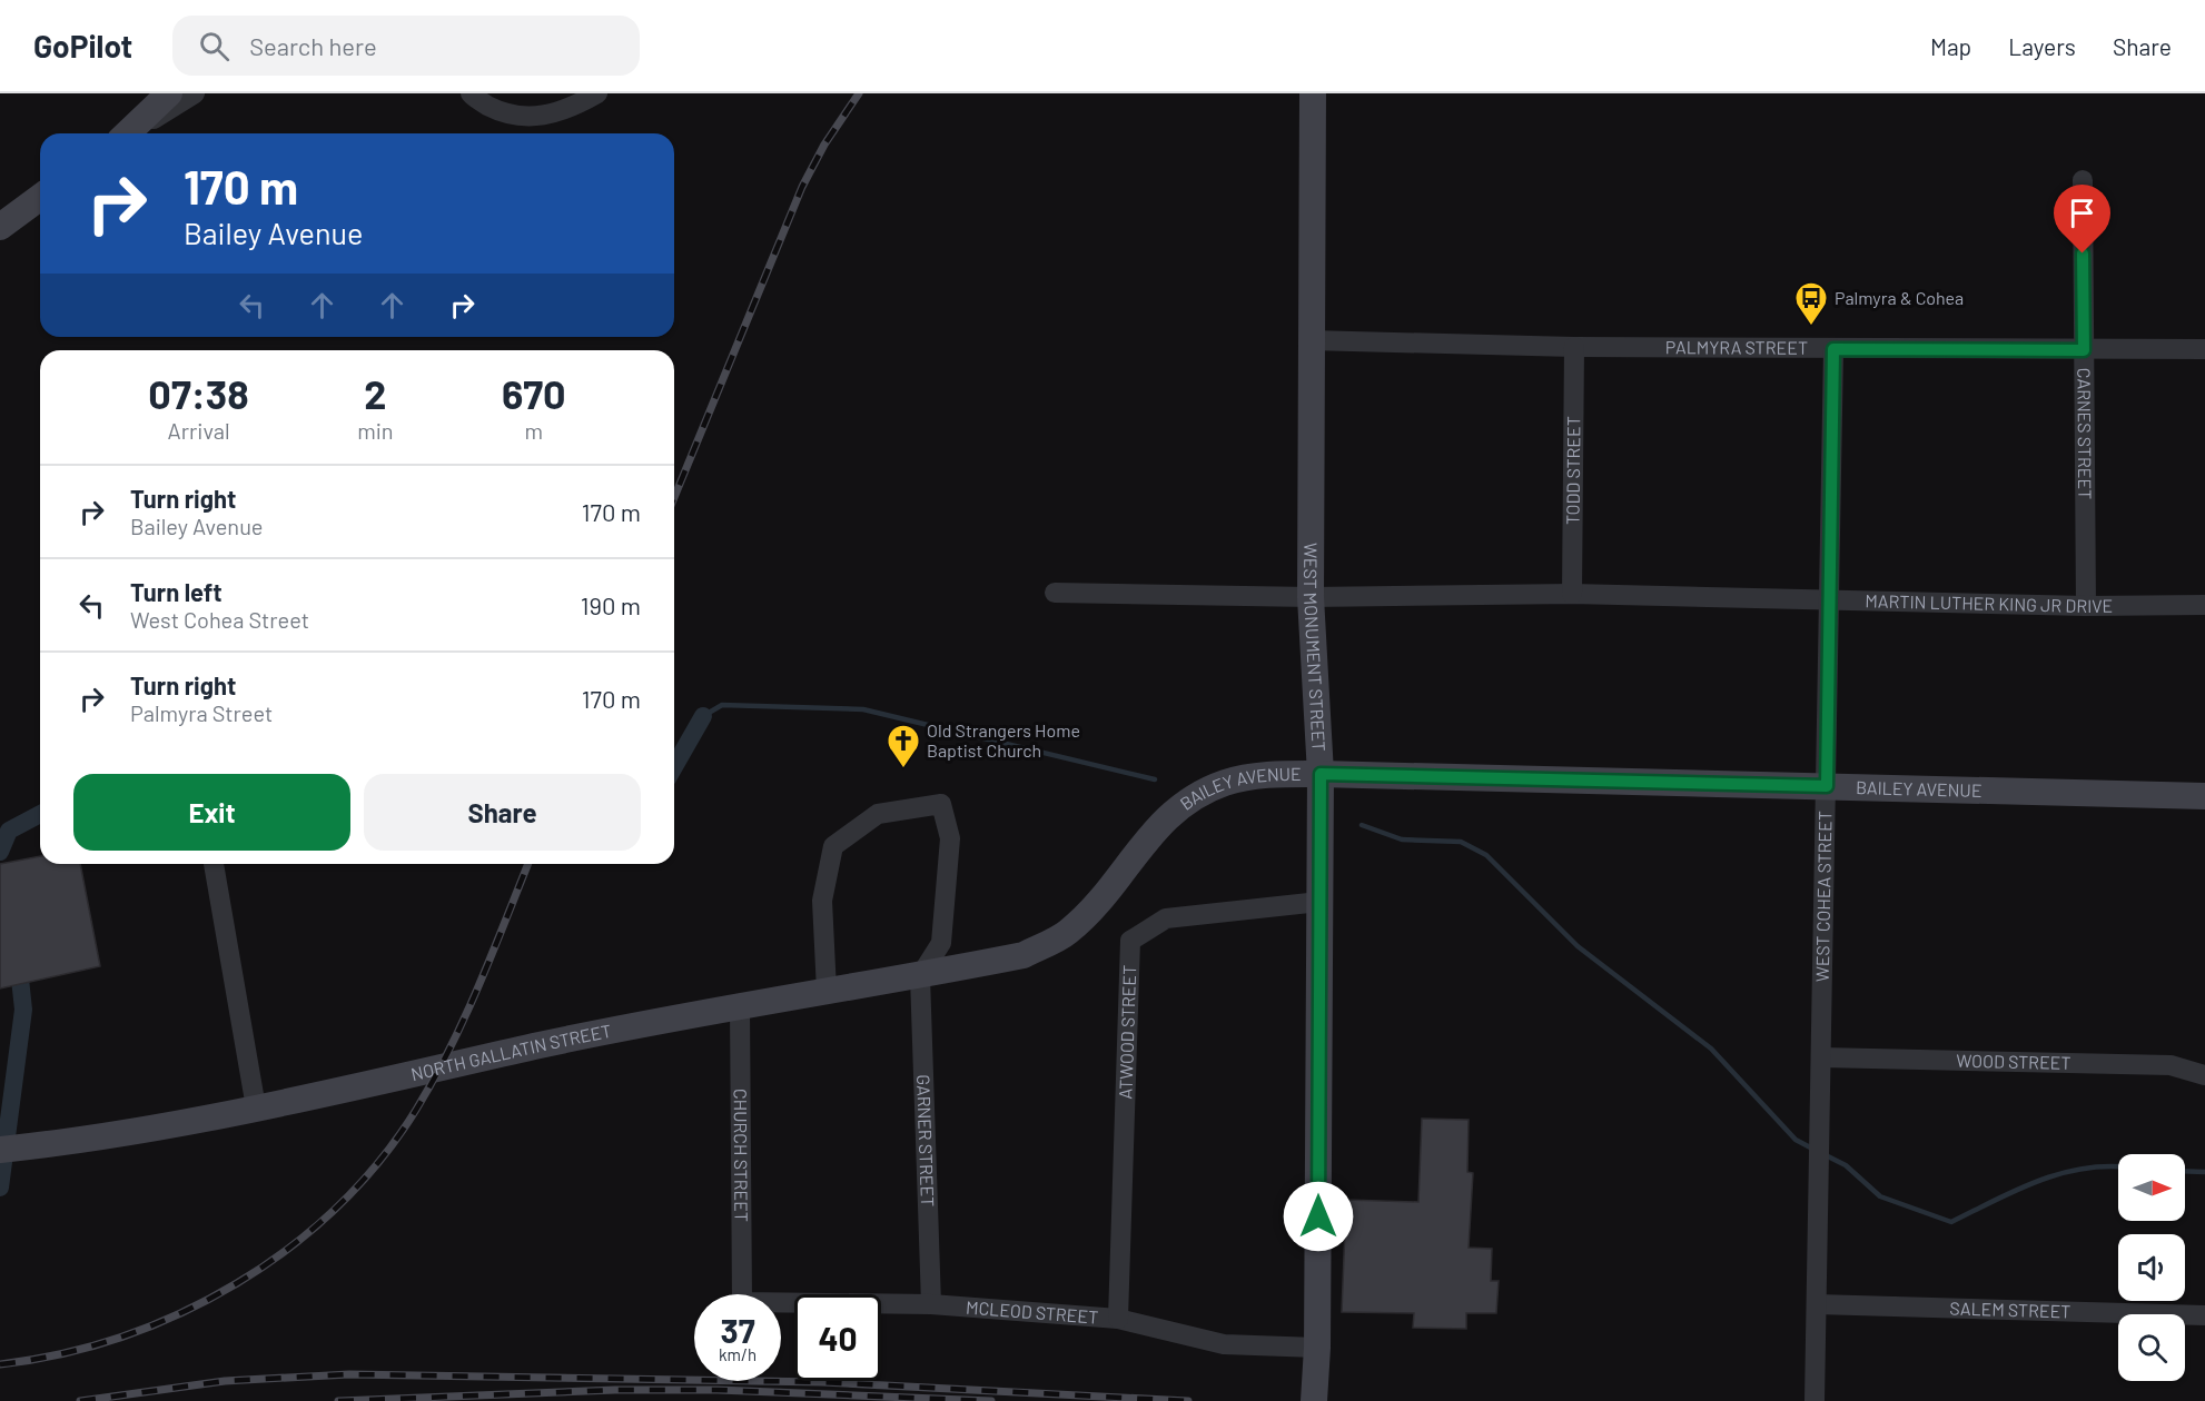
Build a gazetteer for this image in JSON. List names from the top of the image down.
{
  "streets": {
    "main road": ["WEST MONUMENT STREET", "BAILEY AVENUE", "NORTH GALLATIN STREET"],
    "street": [
      "PALMYRA STREET",
      "CARNES STREET",
      "TODD STREET",
      "MARTIN LUTHER KING JR DRIVE",
      "WEST COHEA STREET",
      "ATWOOD STREET",
      "WOOD STREET",
      "GARNER STREET",
      "CHURCH STREET",
      "SALEM STREET",
      "MCLEOD STREET"
    ]
  },
  "crossings": [
    ["PALMYRA STREET", "CARNES STREET"],
    ["PALMYRA STREET", "TODD STREET"],
    ["PALMYRA STREET", "WEST MONUMENT STREET"],
    ["PALMYRA STREET", "WEST COHEA STREET"],
    ["CARNES STREET", "MARTIN LUTHER KING JR DRIVE"],
    ["TODD STREET", "MARTIN LUTHER KING JR DRIVE"],
    ["MARTIN LUTHER KING JR DRIVE", "WEST MONUMENT STREET"],
    ["MARTIN LUTHER KING JR DRIVE", "WEST COHEA STREET"],
    ["WEST MONUMENT STREET", "BAILEY AVENUE"],
    ["WEST MONUMENT STREET", "ATWOOD STREET"],
    ["WEST MONUMENT STREET", "MCLEOD STREET"],
    ["BAILEY AVENUE", "WEST COHEA STREET"],
    ["BAILEY AVENUE", "NORTH GALLATIN STREET"],
    ["WEST COHEA STREET", "WOOD STREET"],
    ["WEST COHEA STREET", "SALEM STREET"],
    ["ATWOOD STREET", "MCLEOD STREET"],
    ["NORTH GALLATIN STREET", "GARNER STREET"],
    ["NORTH GALLATIN STREET", "CHURCH STREET"],
    ["GARNER STREET", "MCLEOD STREET"]
  ],
  "places": {
    "bus stop": ["Palmyra & Cohea"],
    "church": ["Old Strangers Home Baptist Church"]
  },
  "north": "right",
  "page": {
    "header": "GoPilot",
    "search": "Search here",
    "nav": ["Map", "Layers", "Share"],
    "turn": ["170 m", "Bailey Avenue"],
    "eta": [
      "07:38",
      "Arrival",
      "2",
      "min",
      "670",
      "m"
    ],
    "list": [
      {
        "name": "Turn right",
        "note": "Bailey Avenue",
        "value": "170 m"
      },
      {
        "name": "Turn left",
        "note": "West Cohea Street",
        "value": "190 m"
      },
      {
        "name": "Turn right",
        "note": "Palmyra Street",
        "value": "170 m"
      }
    ],
    "buttons": ["Exit", "Share"],
    "speed": "37 km/h",
    "limit": "40"
  }
}
